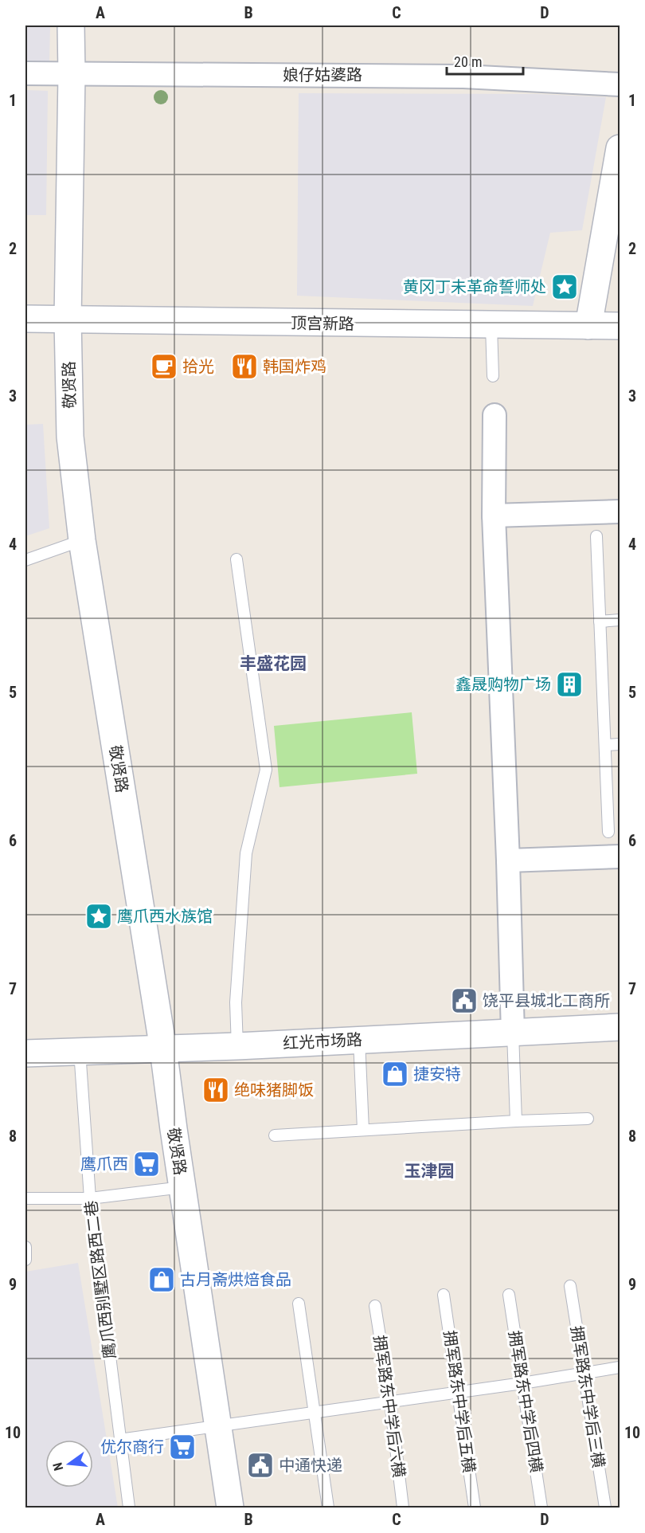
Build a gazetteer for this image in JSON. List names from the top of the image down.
{
  "streets": {
    "street": [
      "娘仔姑婆路",
      "顶宫新路",
      "敬贤路",
      "红光市场路"
    ],
    "lane": [
      "鹰爪西别墅区路西二巷",
      "拥军路东中学后三横",
      "拥军路东中学后五横",
      "拥军路东中学后四横",
      "拥军路东中学后六横"
    ]
  },
  "crossings": [
    ["娘仔姑婆路", "敬贤路"],
    ["顶宫新路", "敬贤路"],
    ["敬贤路", "红光市场路"],
    ["红光市场路", "鹰爪西别墅区路西二巷"]
  ],
  "districts": ["丰盛花园", "玉津园"],
  "places": {
    "place": ["黄冈丁未革命誓师处", "鹰爪西水族馆"],
    "cafe": ["拾光"],
    "restaurant": ["韩国炸鸡", "绝味猪脚饭"],
    "building": ["鑫晟购物广场"],
    "public building": ["饶平县城北工商所", "中通快递"],
    "shop": ["捷安特", "古月斋烘焙食品"],
    "supermarket": ["鹰爪西", "优尔商行"]
  },
  "scale_bar": "20 m",
  "north": "left",
  "grid": {
    "columns": [
      "A",
      "B",
      "C",
      "D"
    ],
    "rows": [
      "1",
      "2",
      "3",
      "4",
      "5",
      "6",
      "7",
      "8",
      "9",
      "10"
    ]
  }
}
